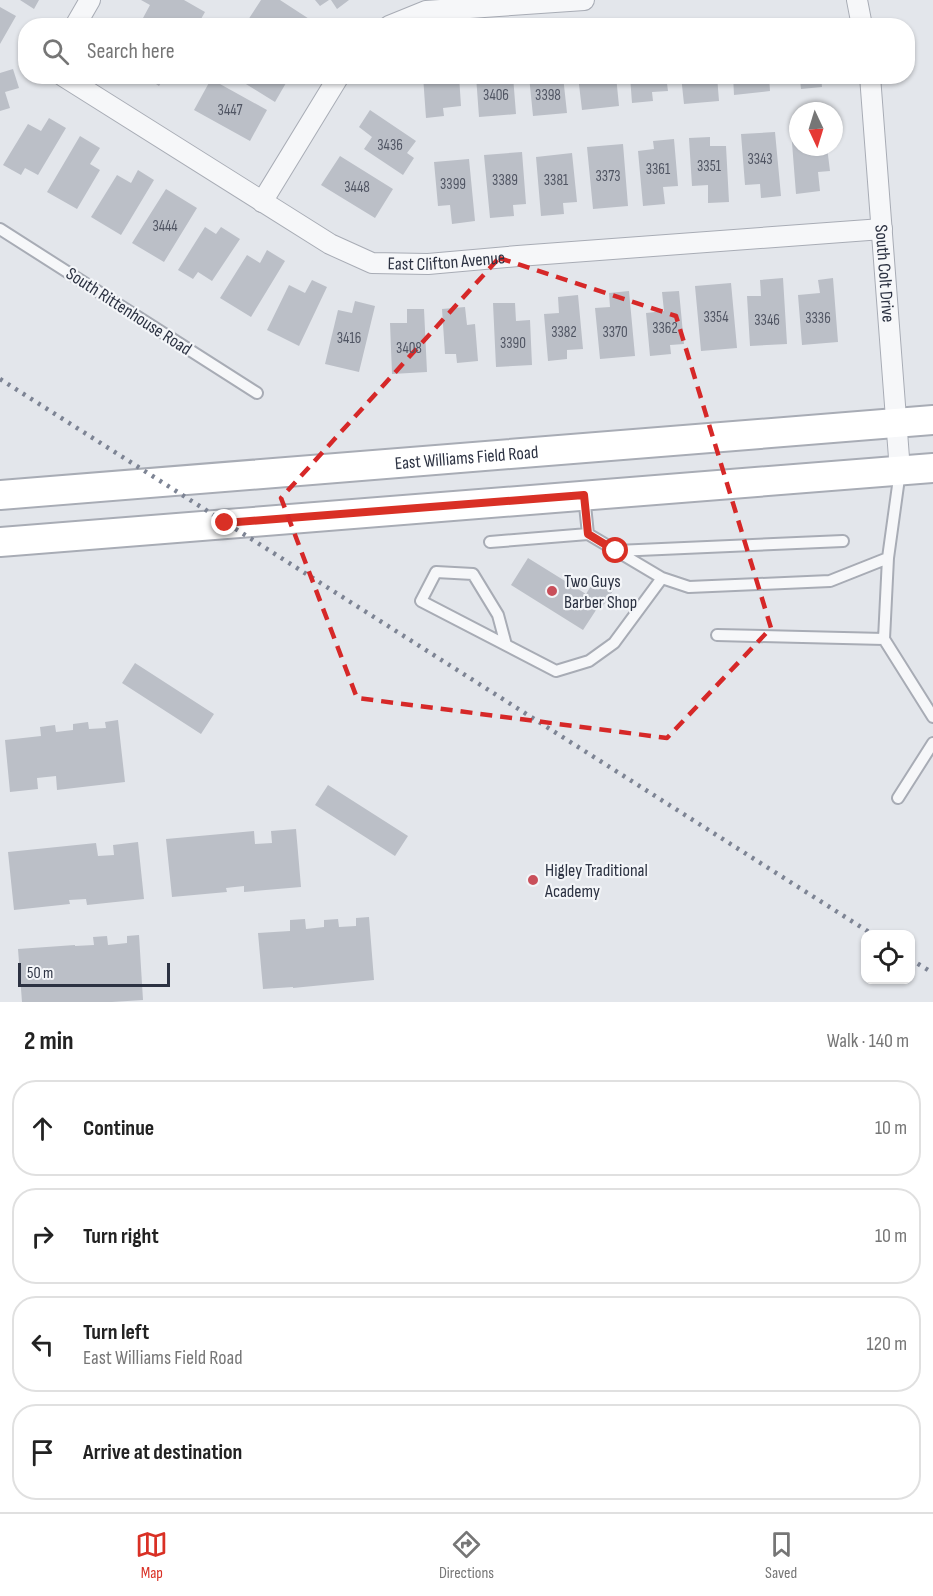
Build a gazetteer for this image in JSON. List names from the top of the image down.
{
  "streets": {
    "main road": ["East Williams Field Road"],
    "street": ["East Clifton Avenue", "South Colt Drive"],
    "lane": ["South Rittenhouse Road"]
  },
  "crossings": [
    ["East Clifton Avenue", "South Colt Drive"],
    ["South Colt Drive", "East Williams Field Road"]
  ],
  "places": ["Two Guys Barber Shop", "Higley Traditional Academy"],
  "house_numbers": [
    "3406",
    "3398",
    "3447",
    "3436",
    "3343",
    "3351",
    "3361",
    "3373",
    "3389",
    "3381",
    "3399",
    "3448",
    "3444",
    "3354",
    "3336",
    "3346",
    "3362",
    "3382",
    "3370",
    "3416",
    "3390",
    "3408"
  ],
  "scale_bar": "50 m",
  "north": "bottom",
  "page": {
    "search": "Search here",
    "scale": "50 m",
    "heading": ["2 min", "Walk · 140 m"],
    "list": [
      ["Continue", "10 m"],
      ["Turn right", "10 m"],
      ["Turn left", "East Williams Field Road", "120 m"],
      "Arrive at destination"
    ],
    "nav": ["Map", "Directions", "Saved"]
  }
}
